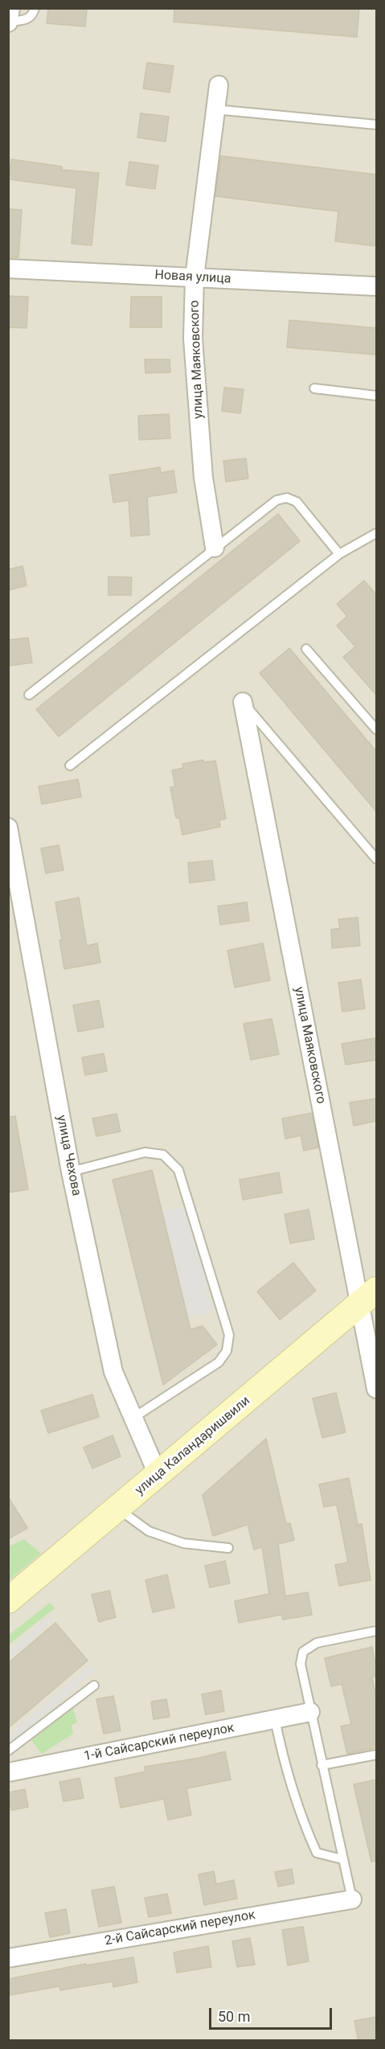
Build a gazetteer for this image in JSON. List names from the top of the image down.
{
  "streets": {
    "street": [
      "Новая улица",
      "улица Маяковского",
      "улица Чехова",
      "улица Каландаришвили",
      "1-й Сайсарский переулок",
      "2-й Сайсарский переулок"
    ]
  },
  "crossings": [
    ["Новая улица", "улица Маяковского"],
    ["улица Маяковского", "улица Каландаришвили"],
    ["улица Чехова", "улица Каландаришвили"]
  ],
  "scale_bar": "50 m"
}
